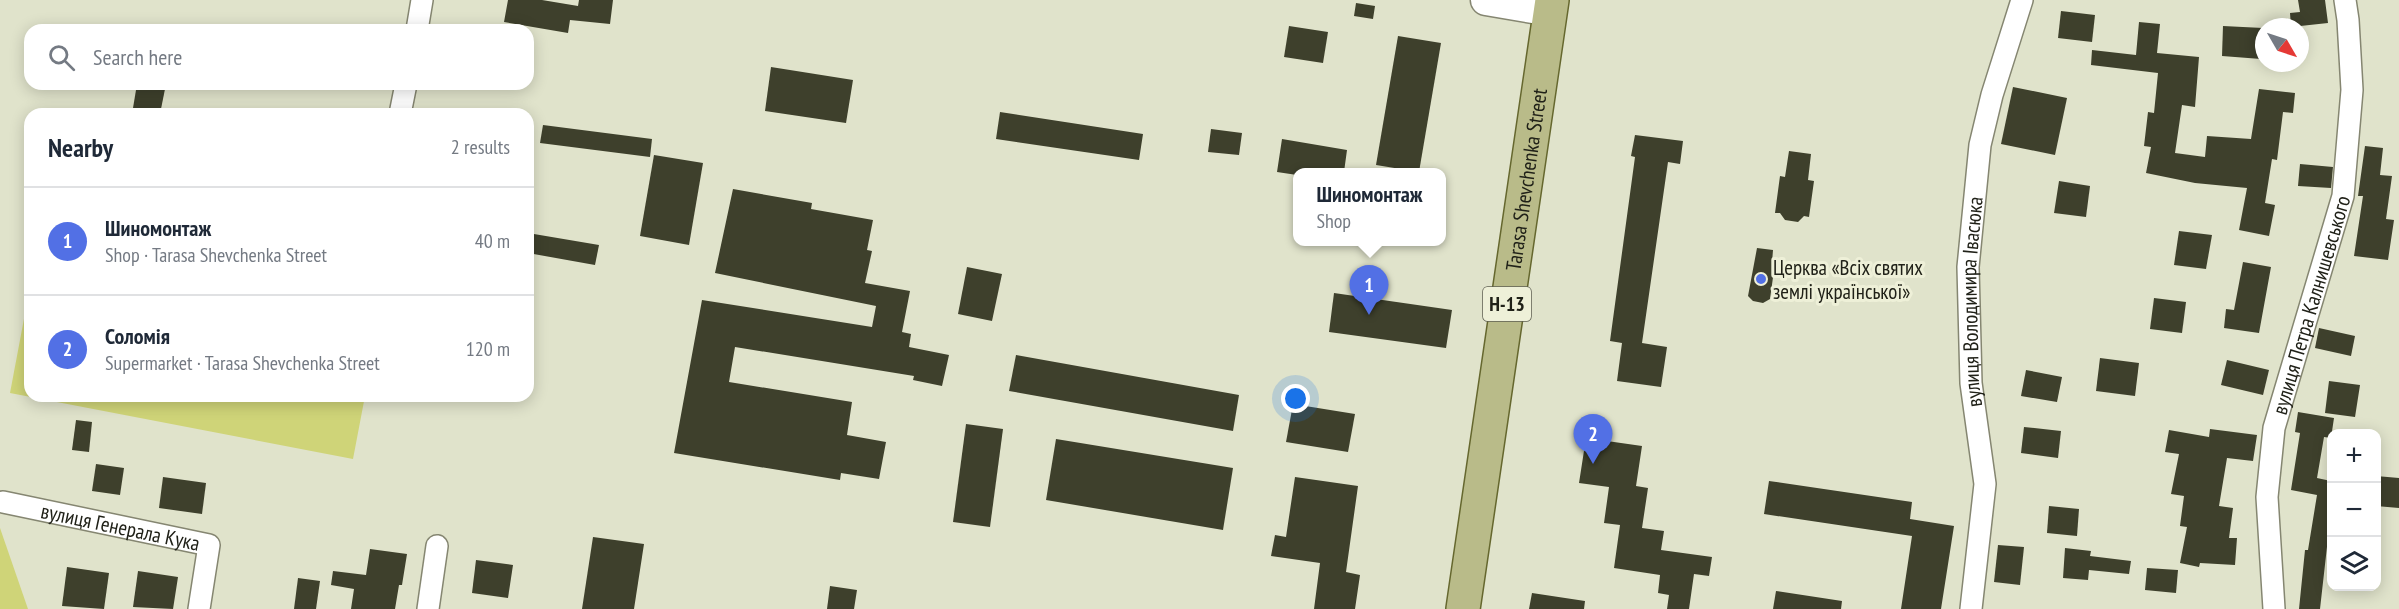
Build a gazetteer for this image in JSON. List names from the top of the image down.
{
  "streets": {
    "main road": ["Tarasa Shevchenka Street", "Н-13"],
    "street": ["вулиця Володимира Івасюка", "вулиця Петра Калнишевського", "вулиця Генерала Кука"]
  },
  "places": ["Церква «Всіх святих землі української»"],
  "north": "bottom right",
  "page": {
    "search": "Search here",
    "heading": ["Nearby", "2 results"],
    "popup": ["Шиномонтаж", "Shop"],
    "list": [
      {
        "mark": "1",
        "name": "Шиномонтаж",
        "note": "Shop · Tarasa Shevchenka Street",
        "value": "40 m"
      },
      {
        "mark": "2",
        "name": "Соломiя",
        "note": "Supermarket · Tarasa Shevchenka Street",
        "value": "120 m"
      }
    ],
    "pins": ["1", "2"],
    "map_buttons": ["+", "−"]
  }
}
